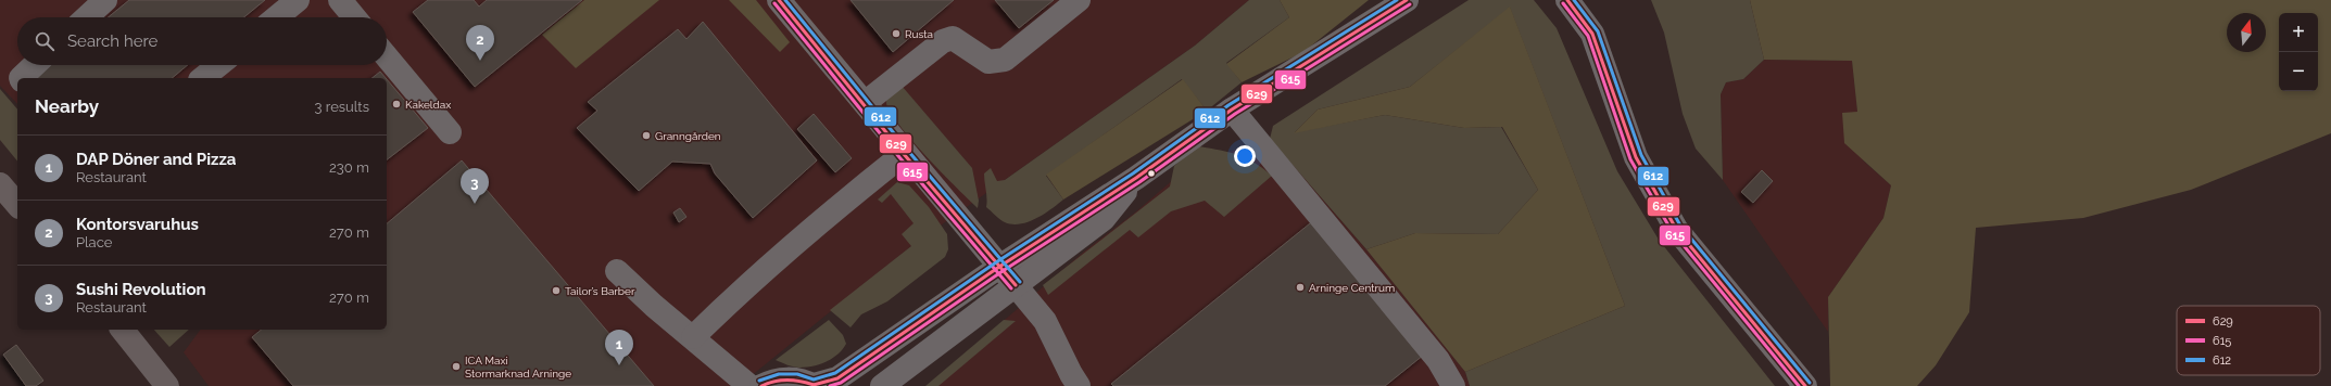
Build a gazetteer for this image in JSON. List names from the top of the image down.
{
  "places": [
    "Rusta",
    "Kakeldax",
    "Granngården",
    "Arninge Centrum",
    "Tailor’s Barber",
    "ICA Maxi Stormarknad Arninge"
  ],
  "lines": ["transit line 629", "transit line 612", "transit line 615"],
  "legend": ["629", "615", "612"],
  "north": "top",
  "page": {
    "map_buttons": ["+", "−"],
    "search": "Search here",
    "pins": ["2", "3", "1"],
    "heading": ["Nearby", "3 results"],
    "list": [
      {
        "mark": "1",
        "name": "DAP Döner and Pizza",
        "note": "Restaurant",
        "value": "230 m"
      },
      {
        "mark": "2",
        "name": "Kontorsvaruhus",
        "note": "Place",
        "value": "270 m"
      },
      {
        "mark": "3",
        "name": "Sushi Revolution",
        "note": "Restaurant",
        "value": "270 m"
      }
    ]
  }
}
